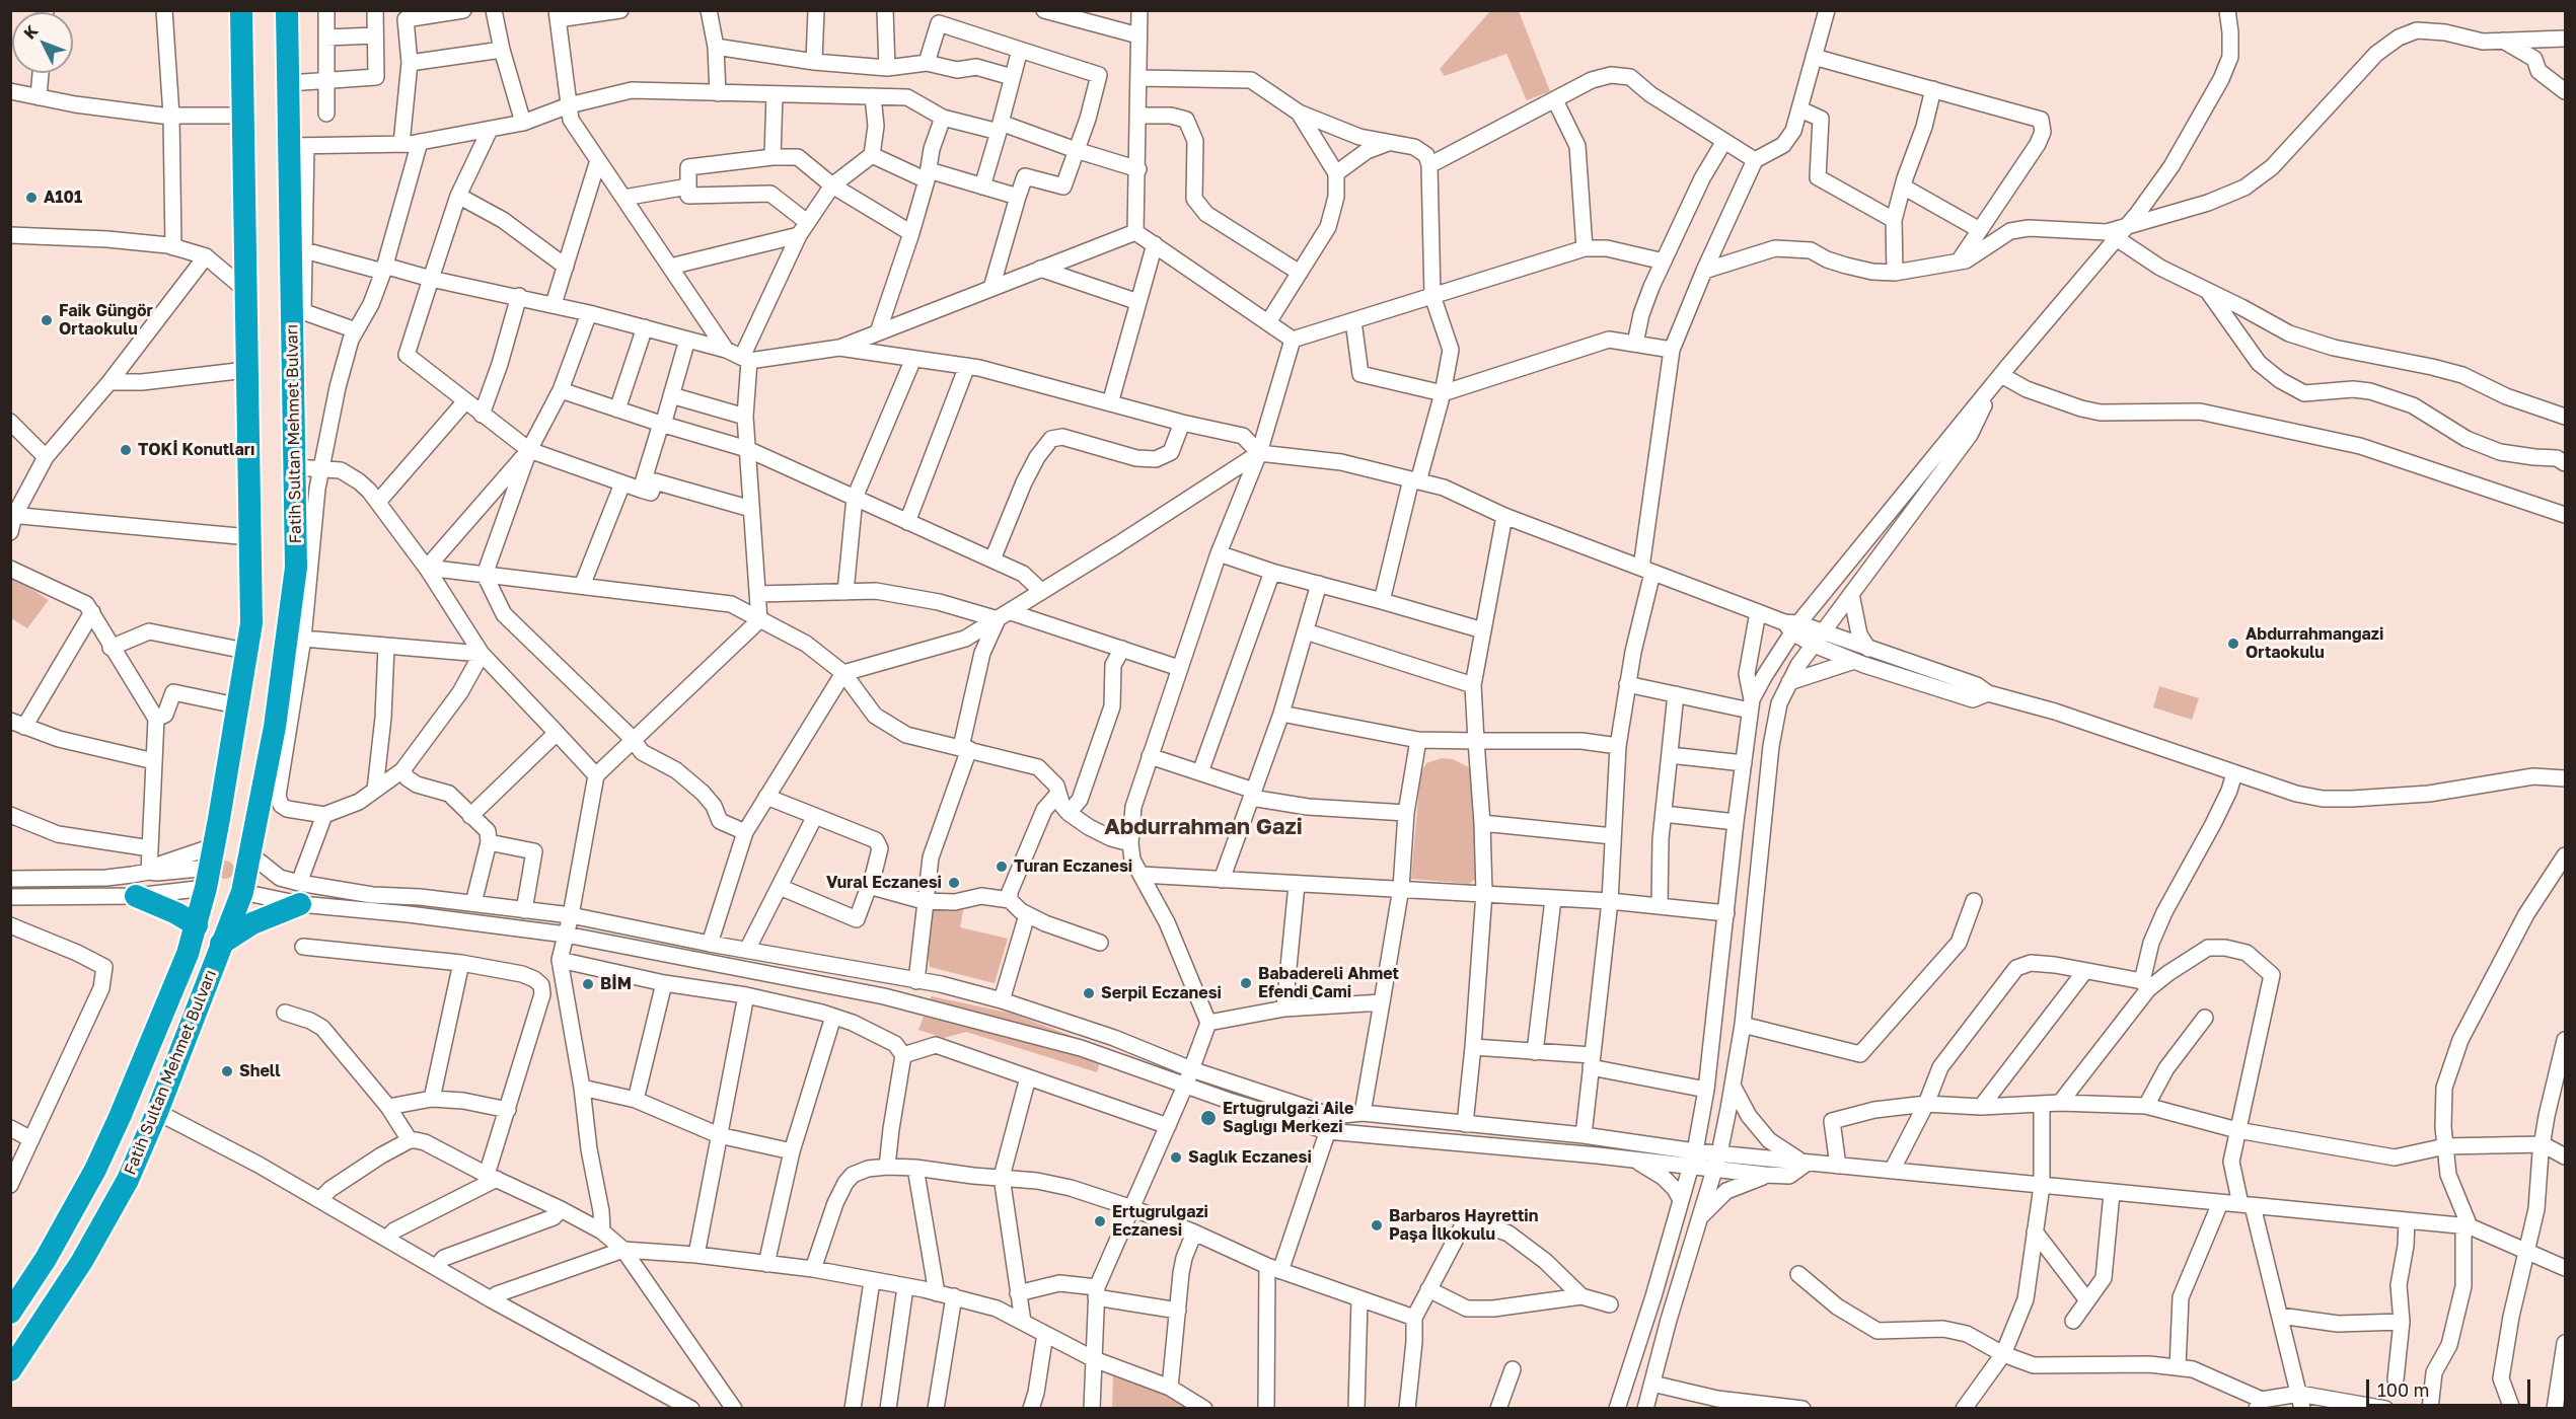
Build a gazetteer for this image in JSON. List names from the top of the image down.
{
  "streets": {
    "highway": ["Fatih Sultan Mehmet Bulvarı"]
  },
  "districts": ["Abdurrahman Gazi"],
  "places": [
    "A101",
    "Faik Güngör Ortaokulu",
    "TOKİ Konutları",
    "Abdurrahmangazi Ortaokulu",
    "Turan Eczanesi",
    "Vural Eczanesi",
    "Babadereli Ahmet Efendi Cami",
    "BİM",
    "Serpil Eczanesi",
    "Shell",
    "Ertuğrulgazi Aile Sağlığı Merkezi",
    "Sağlık Eczanesi",
    "Ertuğrulgazi Eczanesi",
    "Barbaros Hayrettin Paşa İlkokulu"
  ],
  "scale_bar": "100 m",
  "north": "top left"
}
